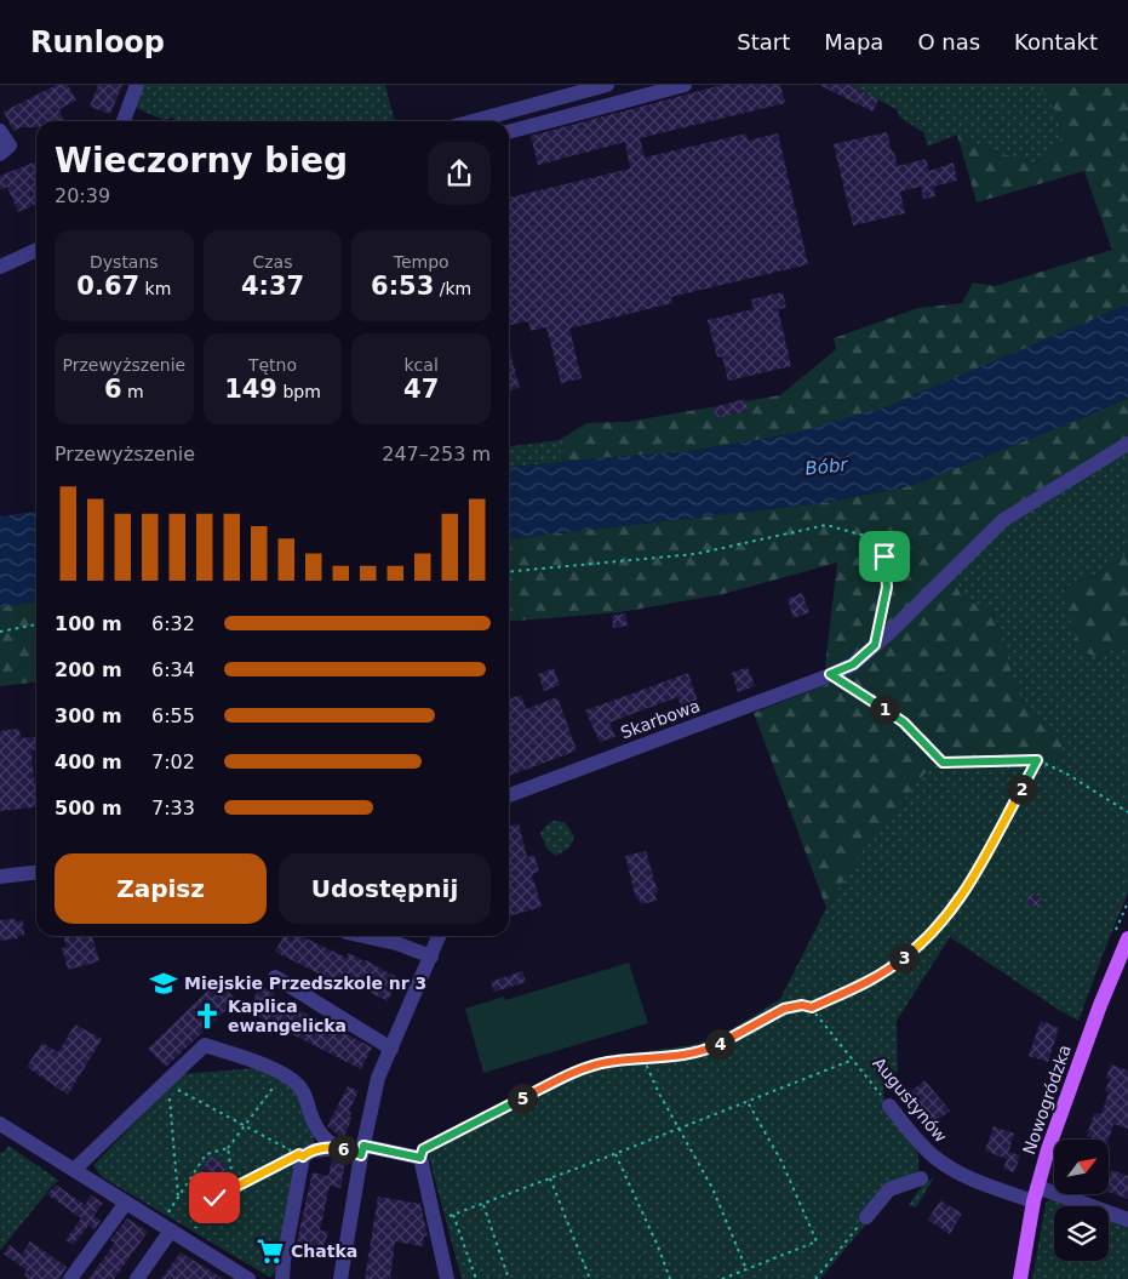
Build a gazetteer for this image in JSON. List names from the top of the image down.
{
  "streets": {
    "main road": ["Nowogródzka"],
    "street": ["Skarbowa", "Augustynów"]
  },
  "crossings": [
    ["Augustynów", "Nowogródzka"]
  ],
  "water": ["Bóbr"],
  "places": {
    "school or university": ["Miejskie Przedszkole nr 3"],
    "church": ["Kaplica ewangelicka"],
    "supermarket": ["Chatka"]
  },
  "north": "top right",
  "page": {
    "header": "Runloop",
    "nav": [
      "Start",
      "Mapa",
      "O nas",
      "Kontakt"
    ],
    "heading": ["Wieczorny bieg", "20:39"],
    "stats": [
      ["Dystans", "0.67 km"],
      ["Czas", "4:37"],
      ["Tempo", "6:53 /km"],
      ["Przewyższenie", "6 m"],
      ["Tętno", "149 bpm"],
      ["kcal", "47"]
    ],
    "chart": ["Przewyższenie", "247–253 m"],
    "list": [
      {
        "name": "100 m",
        "note": "6:32"
      },
      {
        "name": "200 m",
        "note": "6:34"
      },
      {
        "name": "300 m",
        "note": "6:55"
      },
      {
        "name": "400 m",
        "note": "7:02"
      },
      {
        "name": "500 m",
        "note": "7:33"
      }
    ],
    "pins": [
      "1",
      "2",
      "3",
      "4",
      "5",
      "6"
    ],
    "buttons": ["Zapisz", "Udostępnij"]
  }
}
